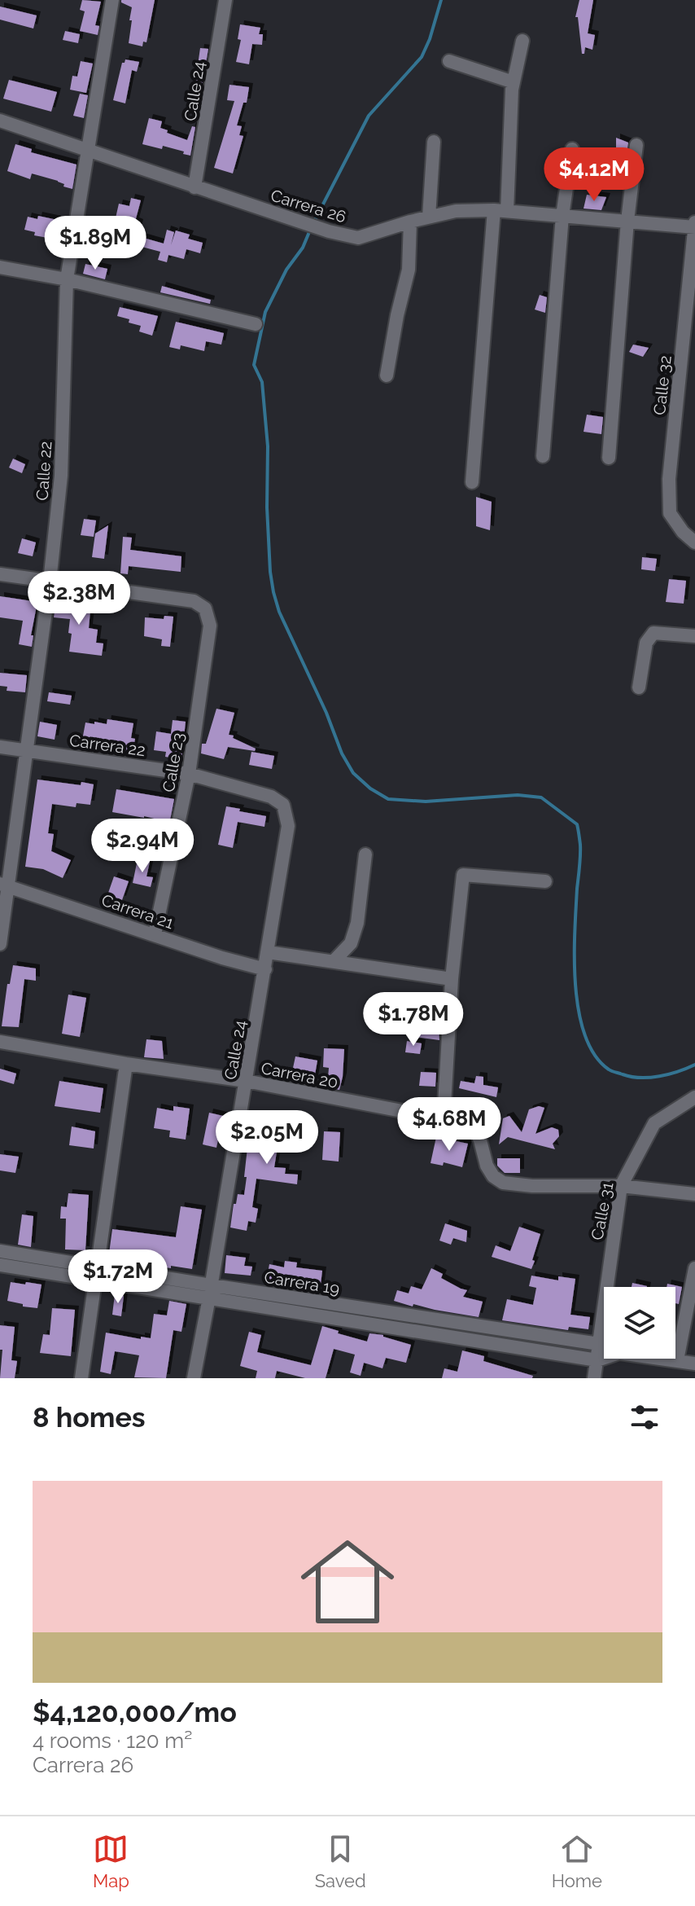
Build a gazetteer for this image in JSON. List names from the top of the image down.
{
  "streets": {
    "street": [
      "Calle 24",
      "Carrera 26",
      "Calle 32",
      "Calle 22",
      "Carrera 22",
      "Calle 23",
      "Carrera 21",
      "Carrera 20",
      "Calle 31",
      "Carrera 19"
    ]
  },
  "crossings": [
    ["Calle 24", "Carrera 26"],
    ["Calle 24", "Carrera 22"],
    ["Calle 24", "Carrera 21"],
    ["Calle 24", "Carrera 20"],
    ["Calle 24", "Carrera 19"],
    ["Carrera 26", "Calle 32"],
    ["Carrera 26", "Calle 22"],
    ["Calle 22", "Carrera 22"],
    ["Calle 22", "Calle 23"],
    ["Calle 22", "Carrera 21"],
    ["Carrera 22", "Calle 23"],
    ["Calle 23", "Carrera 21"],
    ["Carrera 20", "Calle 31"],
    ["Calle 31", "Carrera 19"]
  ],
  "page": {
    "price": [
      "$4.12M",
      "$1.89M",
      "$2.38M",
      "$2.94M",
      "$1.78M",
      "$4.68M",
      "$2.05M",
      "$1.72M"
    ],
    "heading": "8 homes",
    "list": [
      {
        "name": "$4,120,000/mo",
        "note": "4 rooms · 120 m² · Carrera 26"
      }
    ],
    "tabs": ["Map", "Saved", "Home"]
  }
}
